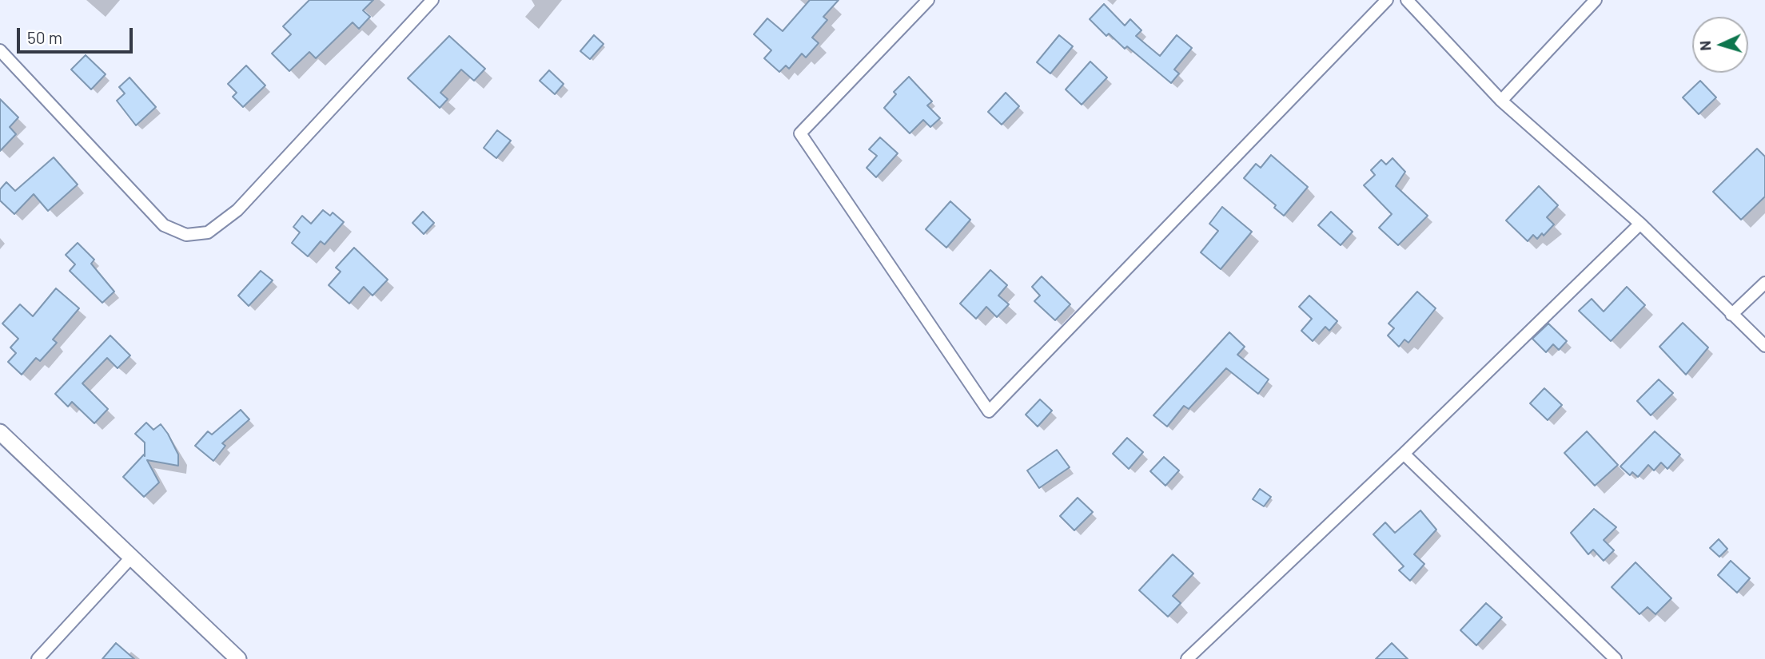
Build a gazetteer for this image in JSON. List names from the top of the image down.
{
  "scale_bar": "50 m",
  "north": "left"
}
